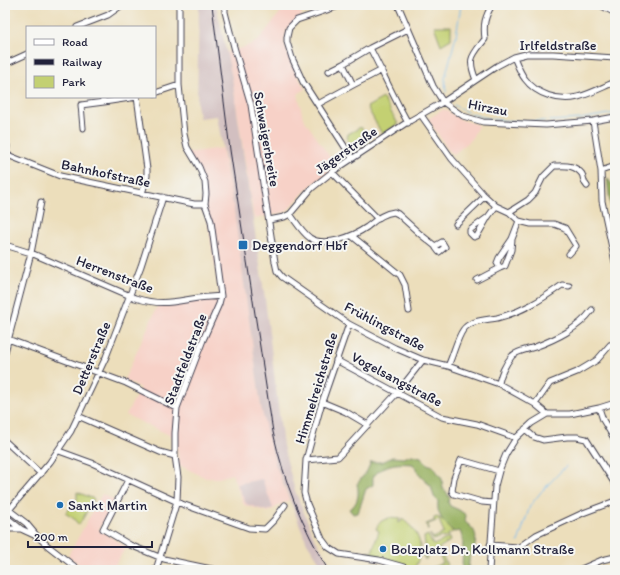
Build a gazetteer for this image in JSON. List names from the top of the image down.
{
  "streets": {
    "street": [
      "Irlfeldstraße",
      "Hirzau",
      "Schwaigerbreite",
      "Jägerstraße",
      "Bahnhofstraße",
      "Herrenstraße",
      "Frühlingstraße",
      "Detterstraße",
      "Stadtfeldstraße",
      "Vogelsangstraße",
      "Himmelreichstraße"
    ]
  },
  "crossings": [
    ["Irlfeldstraße", "Hirzau"],
    ["Irlfeldstraße", "Jägerstraße"],
    ["Hirzau", "Jägerstraße"],
    ["Schwaigerbreite", "Frühlingstraße"],
    ["Bahnhofstraße", "Detterstraße"],
    ["Bahnhofstraße", "Stadtfeldstraße"],
    ["Herrenstraße", "Detterstraße"],
    ["Herrenstraße", "Stadtfeldstraße"],
    ["Frühlingstraße", "Himmelreichstraße"],
    ["Vogelsangstraße", "Himmelreichstraße"]
  ],
  "places": {
    "transit": ["Deggendorf Hbf"],
    "other": ["Sankt Martin", "Bolzplatz Dr. Kollmann Straße"]
  },
  "legend": ["Road", "Railway", "Park"],
  "scale_bar": "200 m"
}
